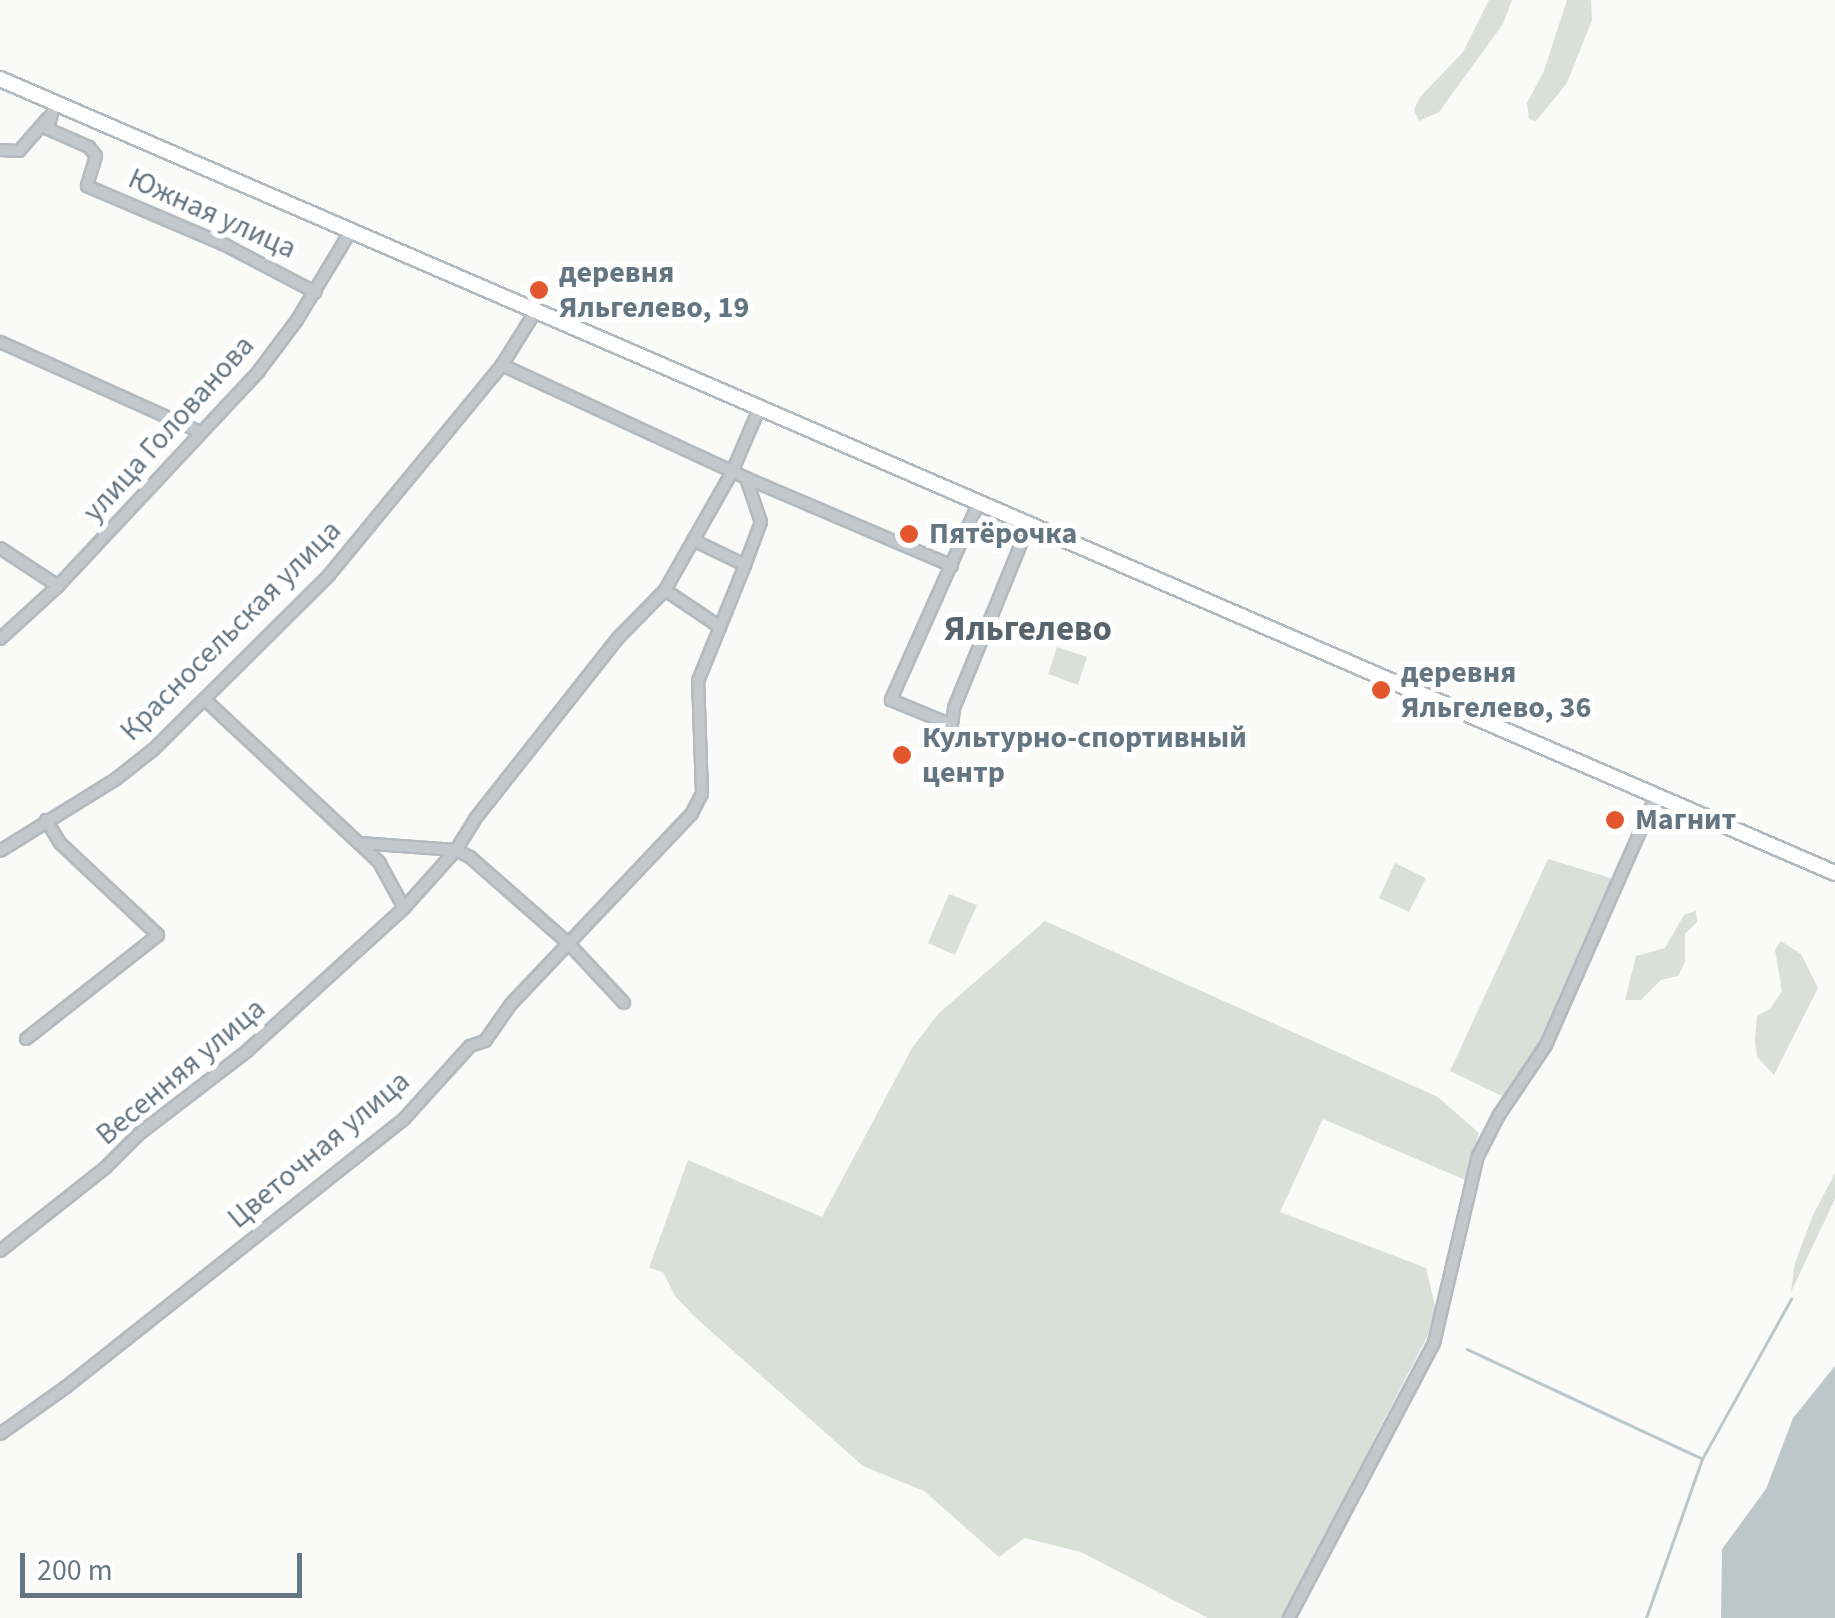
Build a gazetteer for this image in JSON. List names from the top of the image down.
{
  "streets": {
    "street": [
      "Южная улица",
      "улица Голованова",
      "Красносельская улица",
      "Весенняя улица",
      "Цветочная улица"
    ]
  },
  "crossings": [
    ["Южная улица", "улица Голованова"]
  ],
  "districts": ["Яльгелево"],
  "places": [
    "деревня Яльгелево, 19",
    "Пятёрочка",
    "деревня Яльгелево, 36",
    "Культурно-спортивный центр",
    "Магнит"
  ],
  "scale_bar": "200 m"
}
